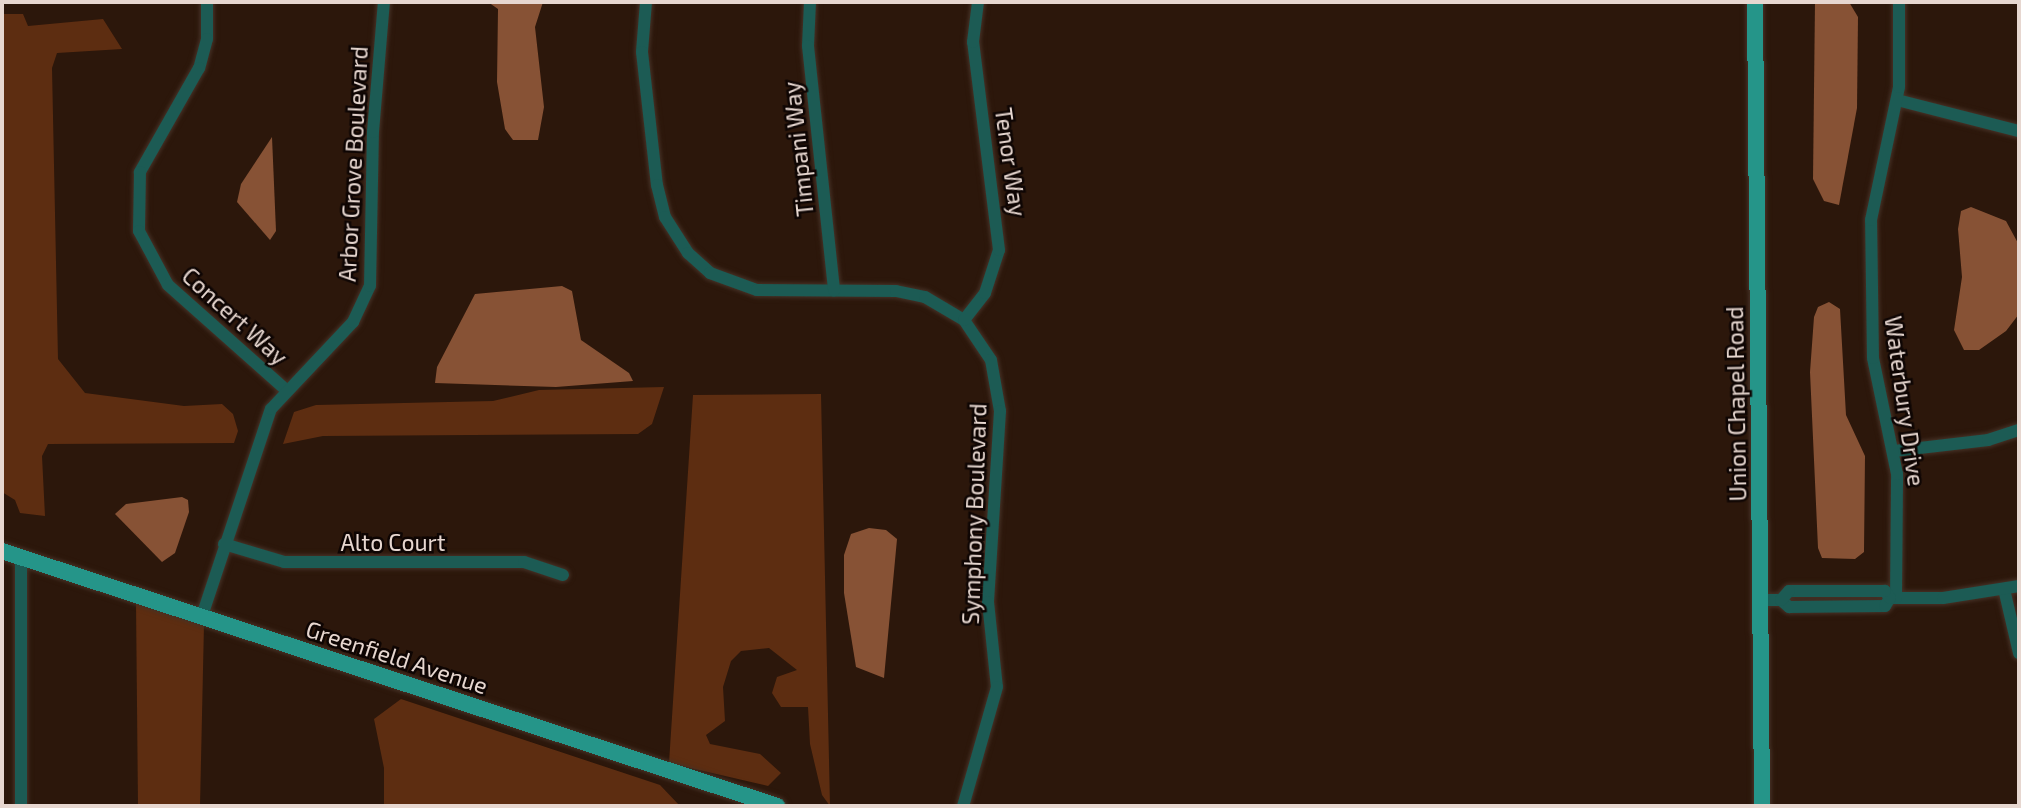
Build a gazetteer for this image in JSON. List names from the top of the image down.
{
  "streets": {
    "main road": ["Union Chapel Road", "Greenfield Avenue"],
    "street": [
      "Timpani Way",
      "Tenor Way",
      "Arbor Grove Boulevard",
      "Concert Way",
      "Waterbury Drive",
      "Symphony Boulevard",
      "Alto Court"
    ]
  },
  "crossings": [
    ["Timpani Way", "Symphony Boulevard"],
    ["Tenor Way", "Symphony Boulevard"],
    ["Arbor Grove Boulevard", "Concert Way"],
    ["Arbor Grove Boulevard", "Alto Court"],
    ["Arbor Grove Boulevard", "Greenfield Avenue"]
  ]
}
